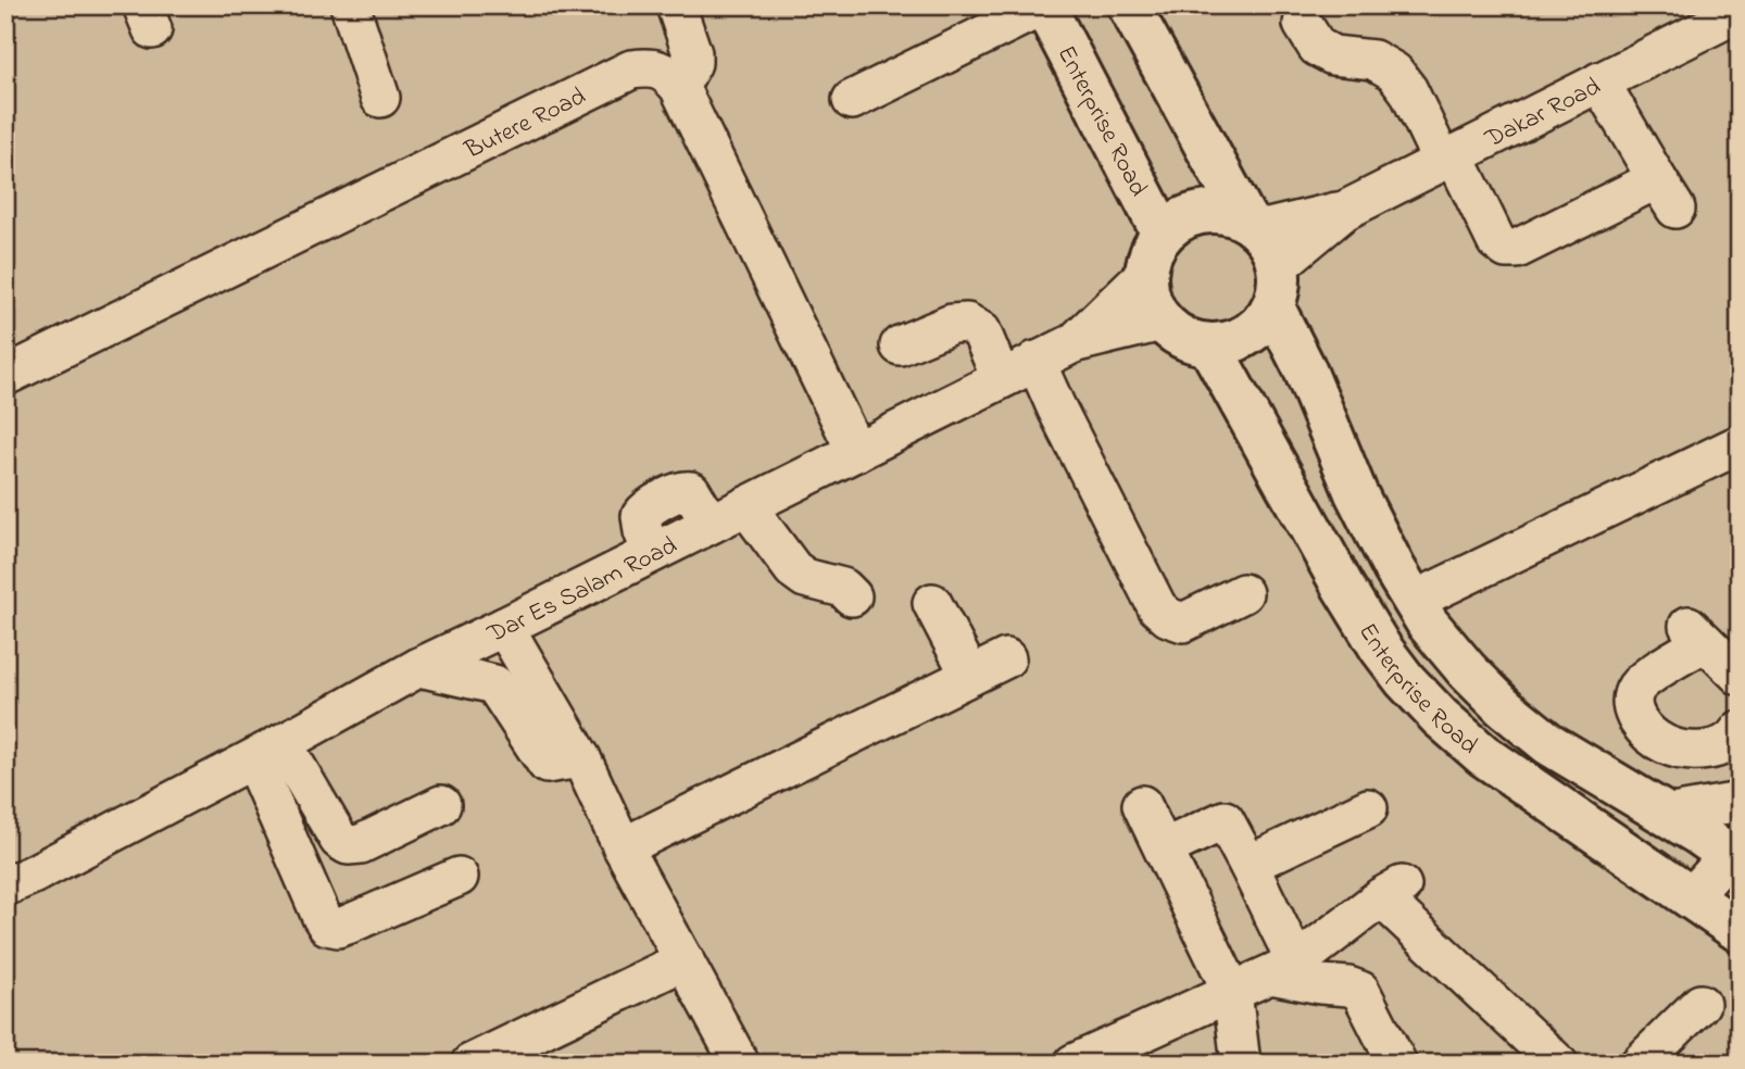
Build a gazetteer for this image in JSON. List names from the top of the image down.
{
  "streets": {
    "main road": ["Enterprise Road"],
    "street": ["Dakar Road", "Butere Road", "Dar Es Salam Road"]
  },
  "crossings": [
    ["Dakar Road", "Enterprise Road"],
    ["Dakar Road", "Dar Es Salam Road"],
    ["Enterprise Road", "Dar Es Salam Road"]
  ]
}
